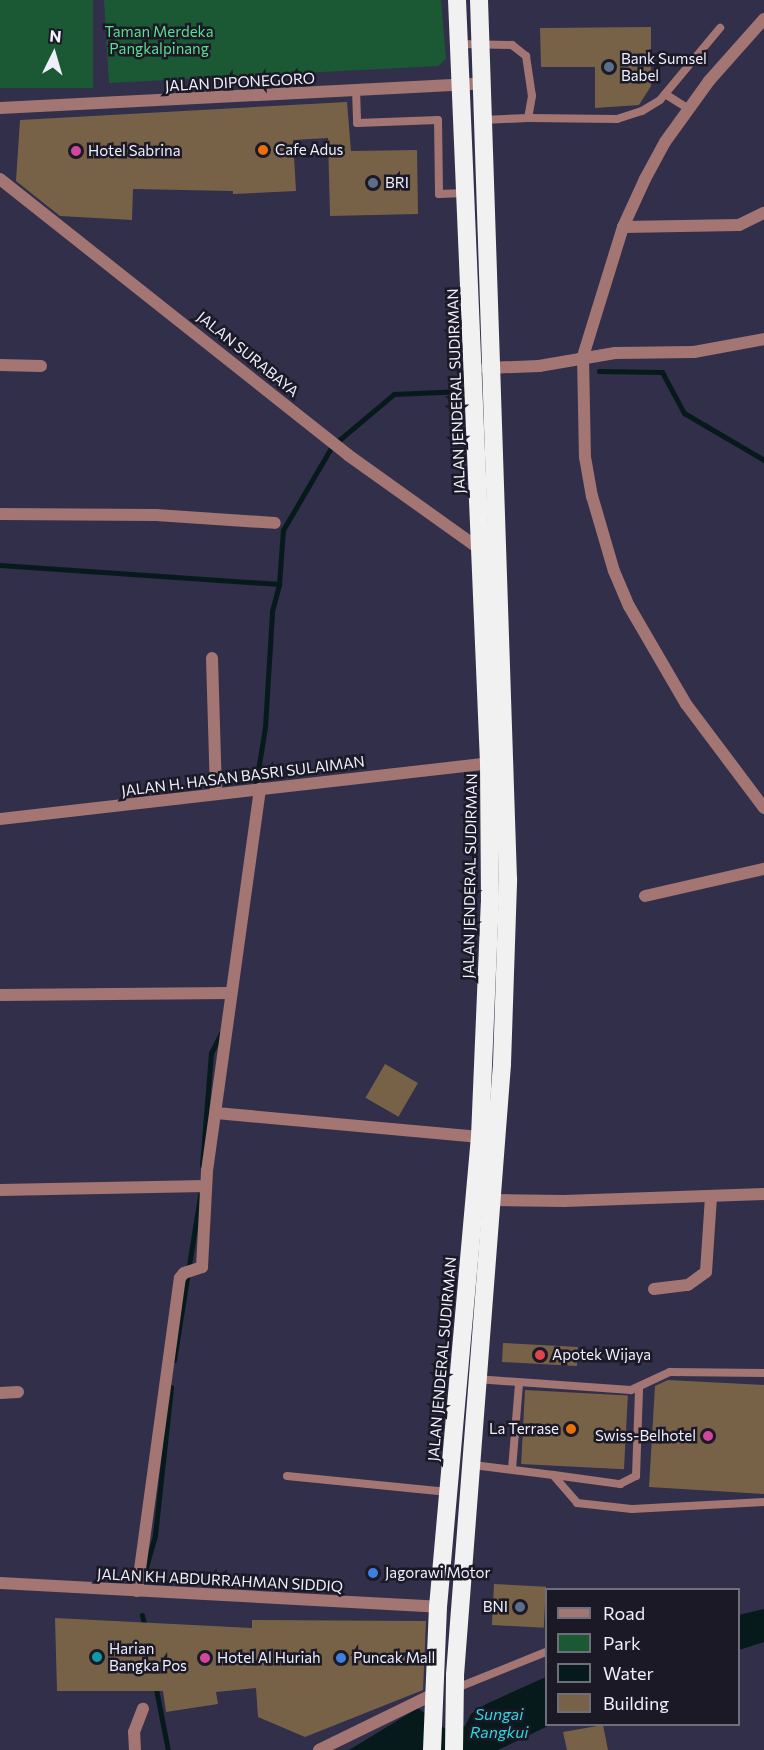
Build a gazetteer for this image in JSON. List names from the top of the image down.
{
  "streets": {
    "highway": ["JALAN JENDERAL SUDIRMAN"],
    "street": [
      "JALAN DIPONEGORO",
      "JALAN SURABAYA",
      "JALAN H. HASAN BASRI SULAIMAN",
      "JALAN KH ABDURRAHMAN SIDDIQ"
    ]
  },
  "crossings": [
    ["JALAN DIPONEGORO", "JALAN JENDERAL SUDIRMAN"],
    ["JALAN SURABAYA", "JALAN JENDERAL SUDIRMAN"],
    ["JALAN JENDERAL SUDIRMAN", "JALAN H. HASAN BASRI SULAIMAN"],
    ["JALAN JENDERAL SUDIRMAN", "JALAN KH ABDURRAHMAN SIDDIQ"]
  ],
  "water": ["Sungai Rangkui"],
  "parks": ["Taman Merdeka Pangkalpinang"],
  "places": [
    "Bank Sumsel Babel",
    "Cafe Adus",
    "Hotel Sabrina",
    "BRI",
    "Apotek Wijaya",
    "La Terrase",
    "Swiss-Belhotel",
    "Jagorawi Motor",
    "BNI",
    "Harian Bangka Pos",
    "Hotel Al Huriah",
    "Puncak Mall"
  ],
  "legend": [
    "Road",
    "Park",
    "Water",
    "Building"
  ],
  "north": "top"
}
